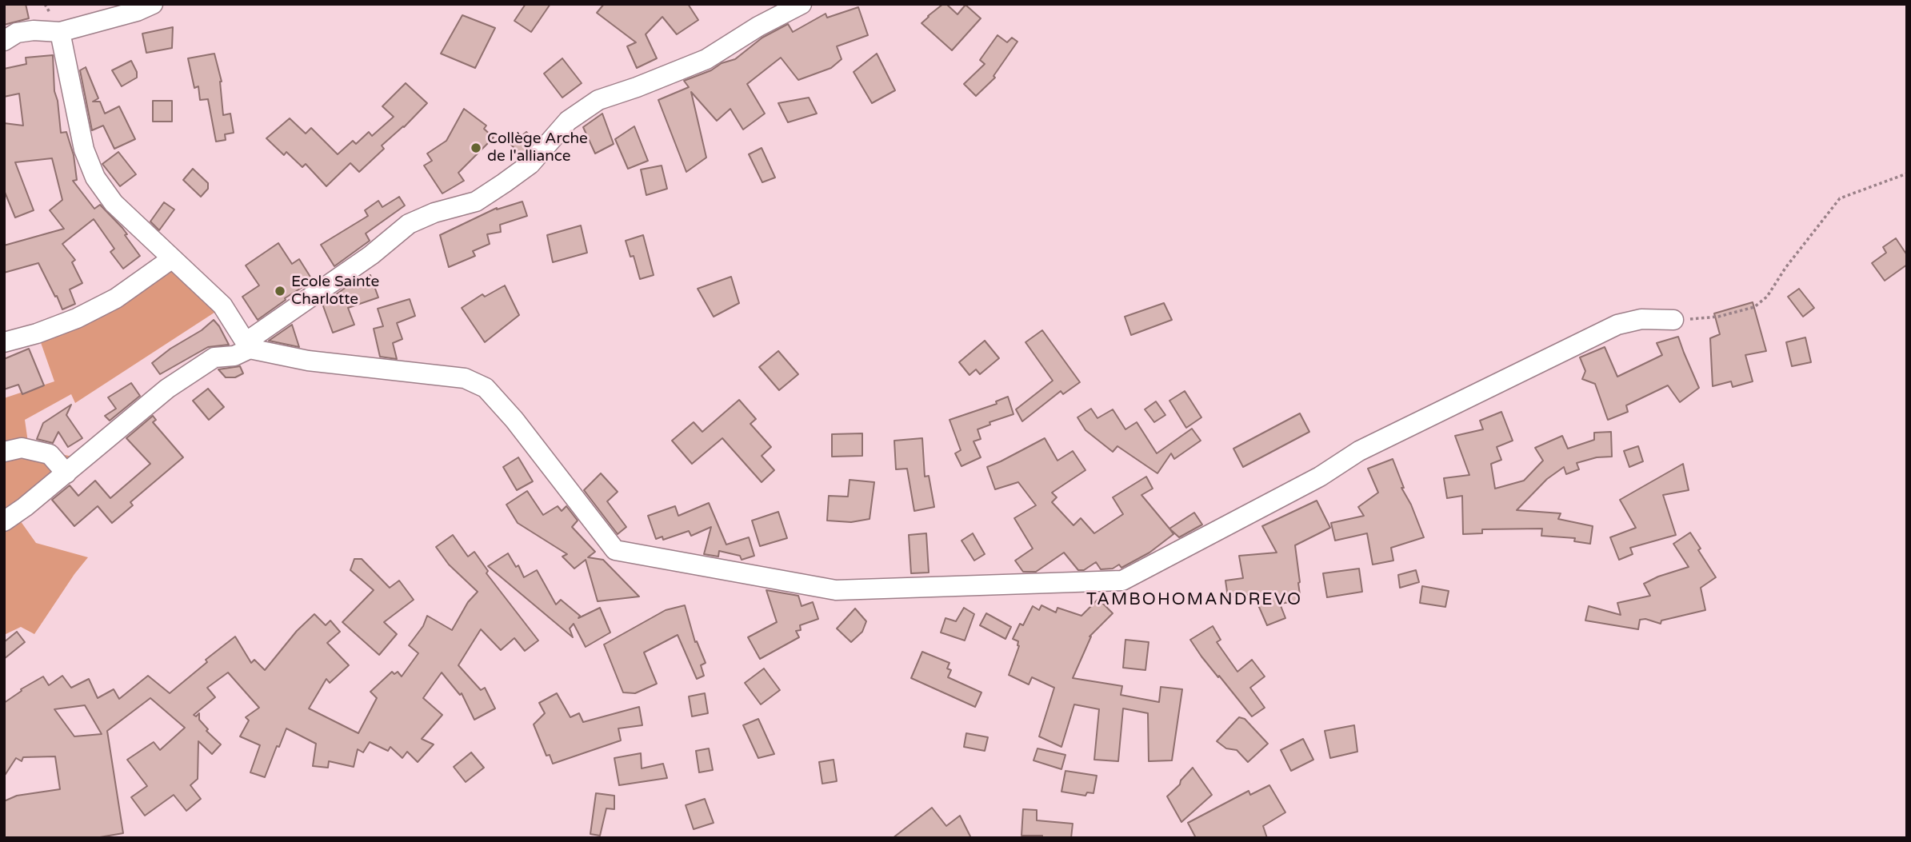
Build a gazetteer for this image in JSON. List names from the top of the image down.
{
  "districts": ["TAMBOHOMANDREVO"],
  "places": ["Collège Arche de l'alliance", "Ecole Sainte Charlotte"]
}
